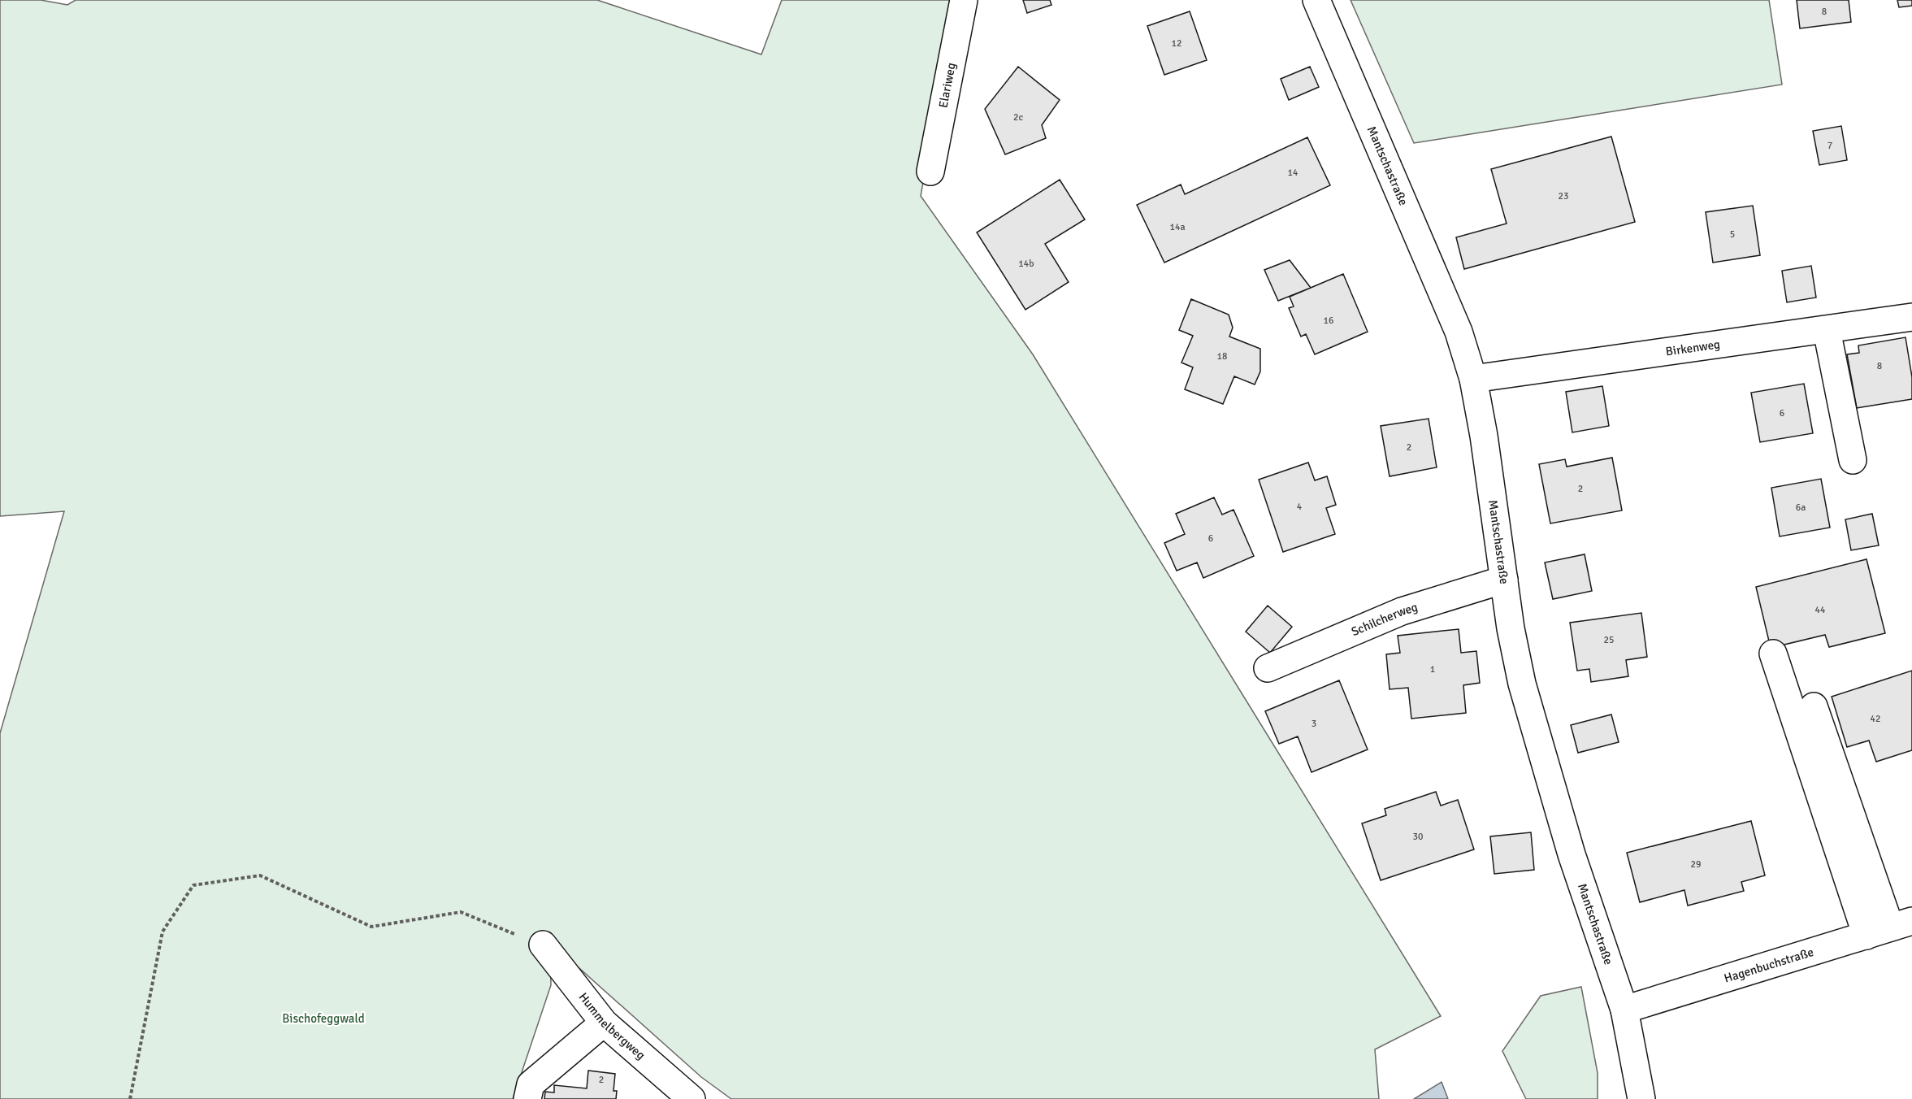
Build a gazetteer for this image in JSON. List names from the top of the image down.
{
  "streets": {
    "street": [
      "Elariweg",
      "Mantschastraße",
      "Birkenweg",
      "Schilcherweg",
      "Hagenbuchstraße",
      "Hummelbergweg"
    ]
  },
  "crossings": [
    ["Mantschastraße", "Birkenweg"],
    ["Mantschastraße", "Schilcherweg"],
    ["Mantschastraße", "Hagenbuchstraße"]
  ],
  "parks": ["Bischofeggwald"],
  "house_numbers": [
    "8",
    "12",
    "2c",
    "7",
    "14",
    "23",
    "14a",
    "5",
    "14b",
    "16",
    "18",
    "8",
    "6",
    "2",
    "2",
    "4",
    "6a",
    "6",
    "44",
    "25",
    "1",
    "42",
    "3",
    "30",
    "29",
    "2"
  ]
}
